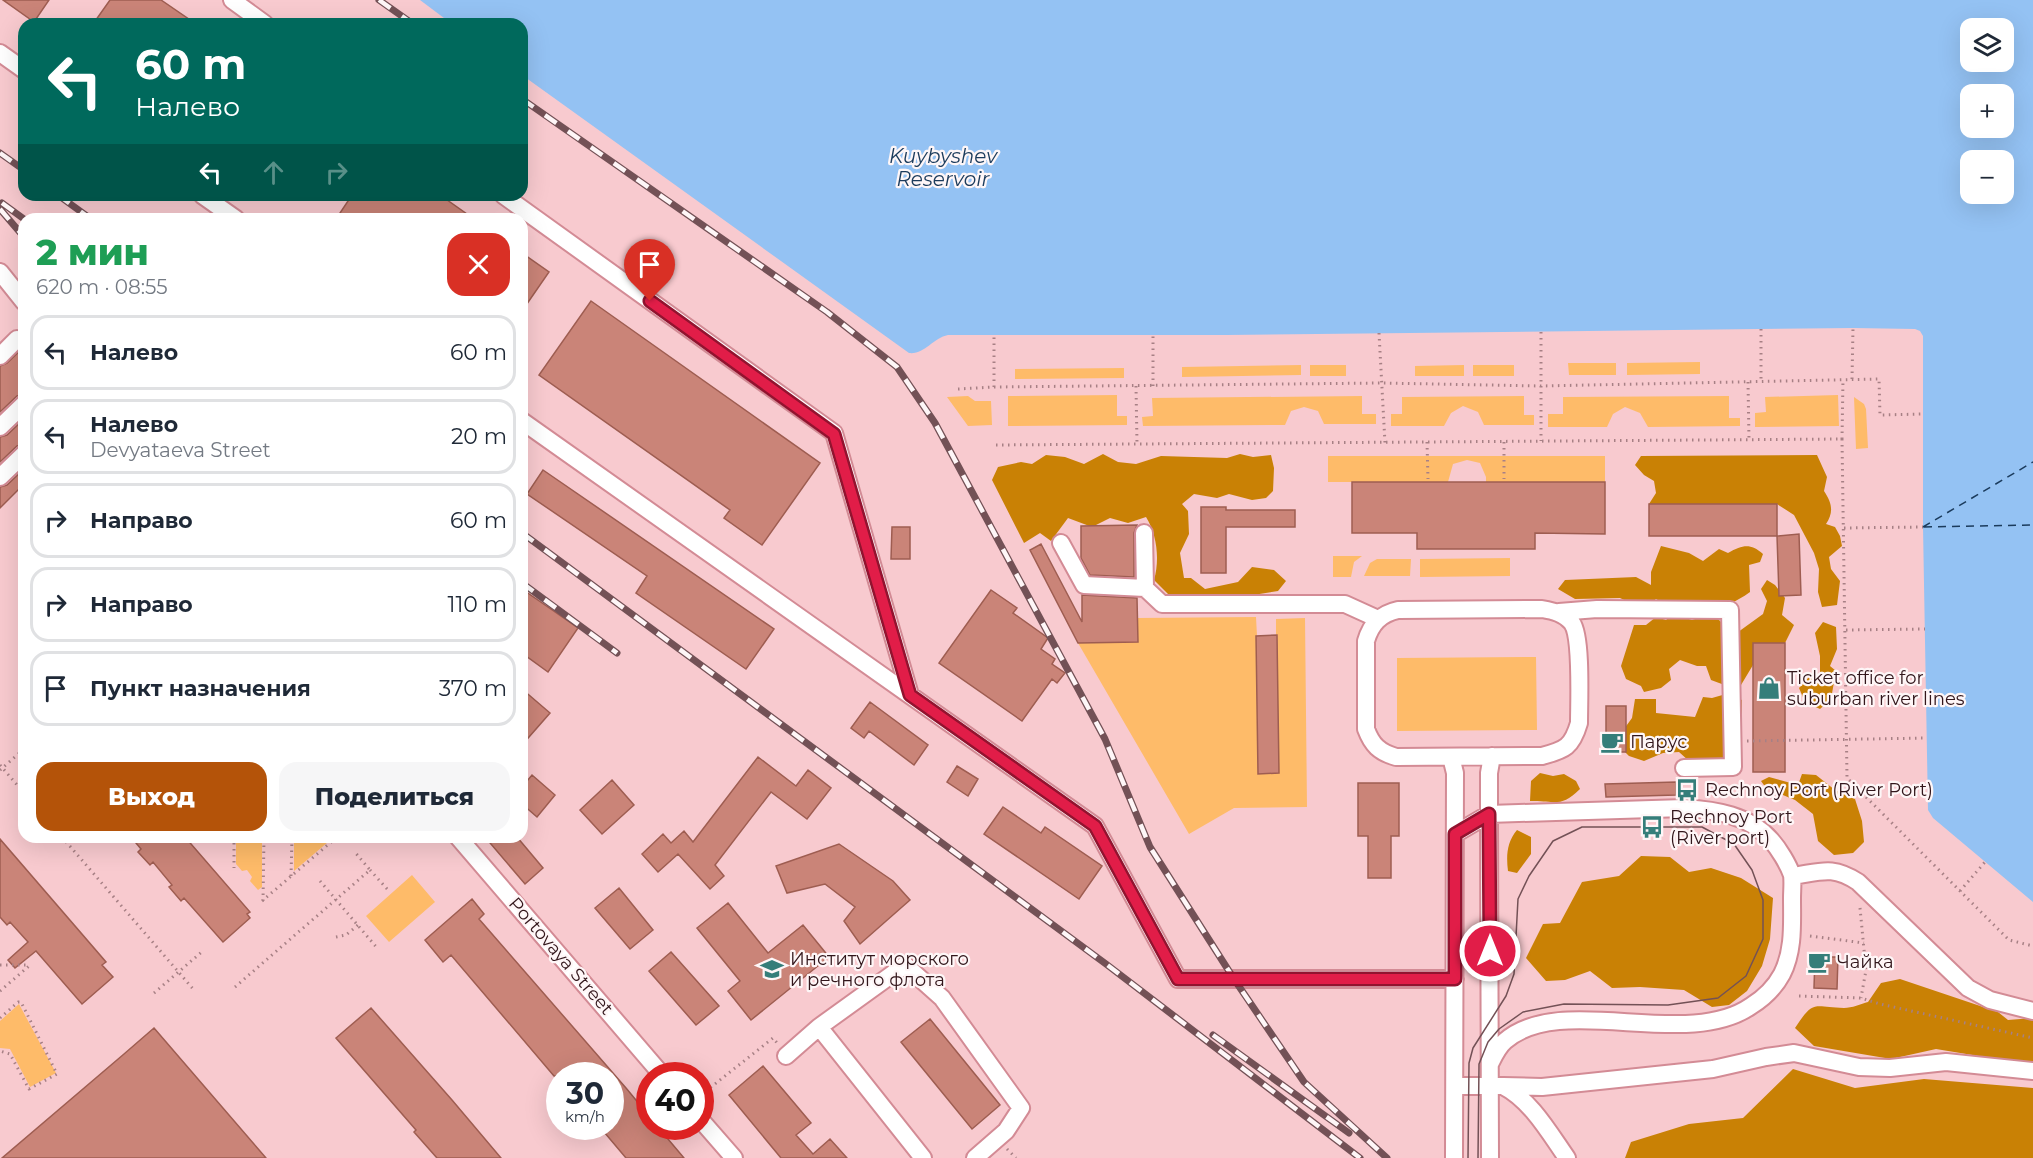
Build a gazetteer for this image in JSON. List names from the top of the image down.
{
  "streets": {
    "street": ["Portovaya Street"]
  },
  "water": ["Kuybyshev Reservoir"],
  "places": {
    "shop": ["Ticket office for suburban river lines"],
    "cafe": ["Парус", "Чайка"],
    "bus stop": ["Rechnoy Port (River Port)", "Rechnoy Port (River port)"],
    "school or university": ["Институт морского и речного флота"]
  },
  "page": {
    "map_buttons": ["+", "−"],
    "turn": ["60 m", "Налево"],
    "heading": ["2 мин", "620 m · 08:55"],
    "list": [
      {
        "name": "Налево",
        "value": "60 m"
      },
      {
        "name": "Налево",
        "note": "Devyataeva Street",
        "value": "20 m"
      },
      {
        "name": "Направо",
        "value": "60 m"
      },
      {
        "name": "Направо",
        "value": "110 m"
      },
      {
        "name": "Пункт назначения",
        "value": "370 m"
      }
    ],
    "buttons": ["Выход", "Поделиться"],
    "speed": "30 km/h",
    "limit": "40"
  }
}
